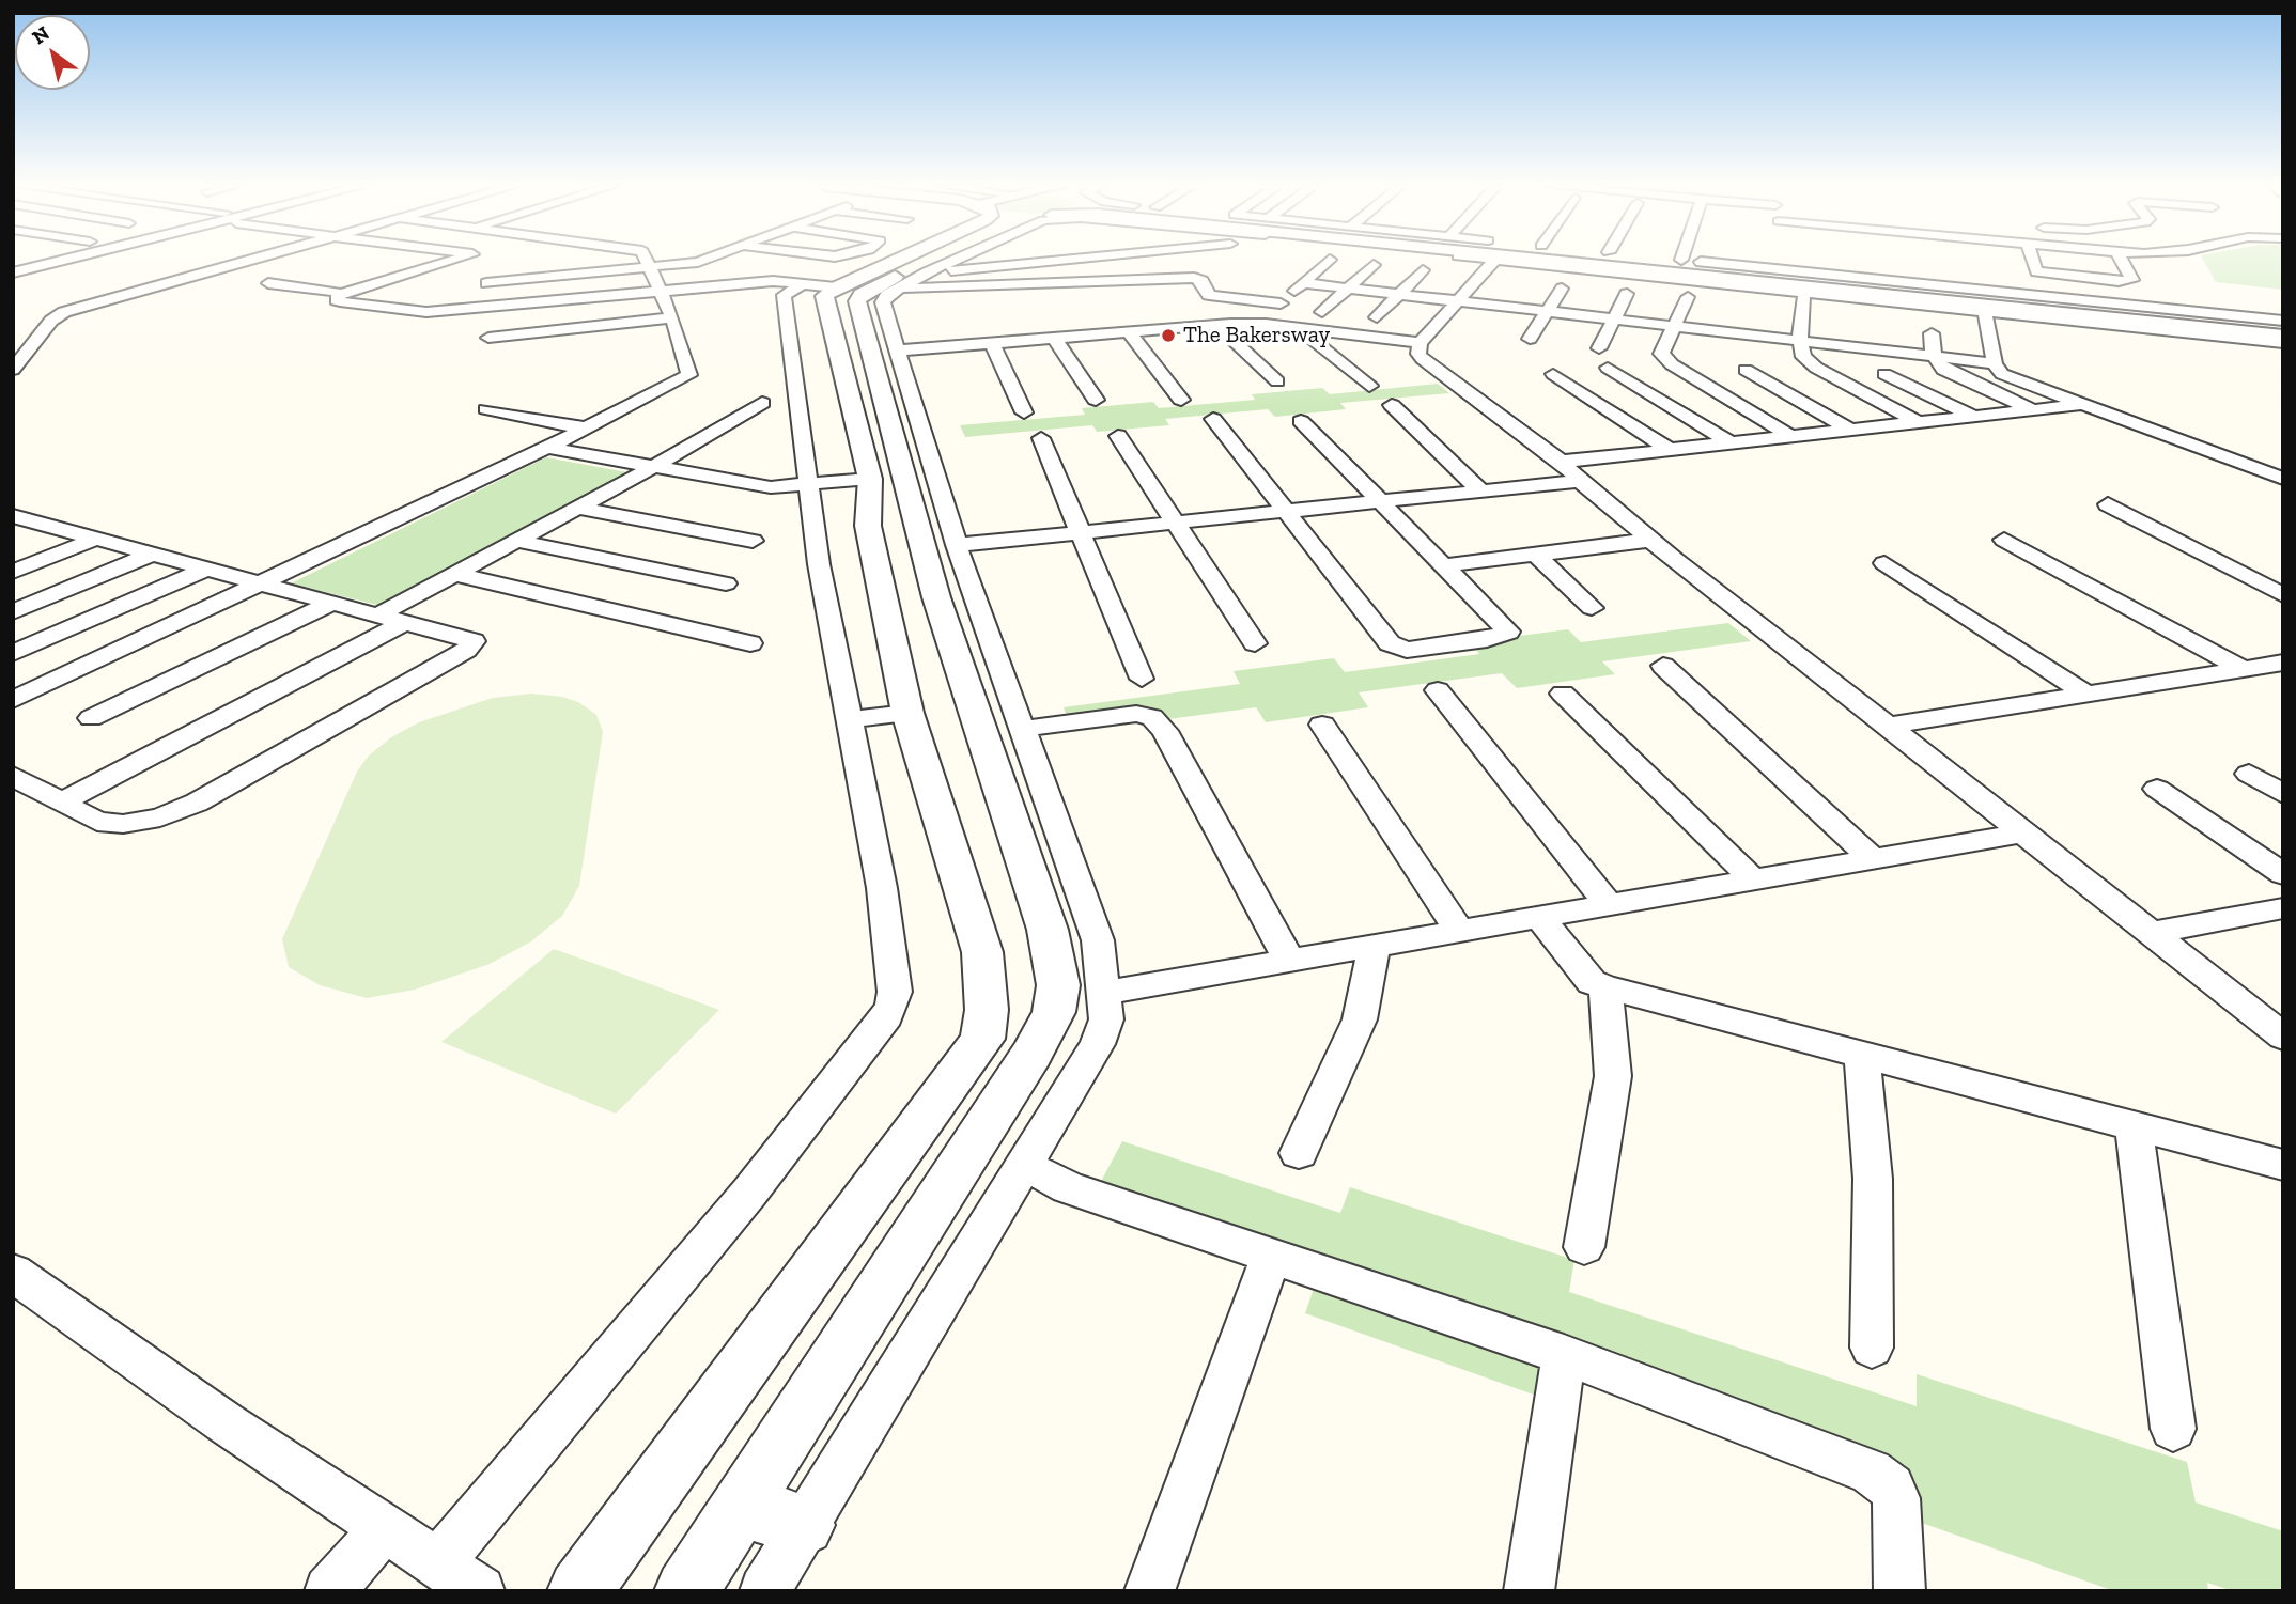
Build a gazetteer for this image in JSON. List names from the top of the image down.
{
  "places": ["The Bakersway"],
  "north": "top left"
}
